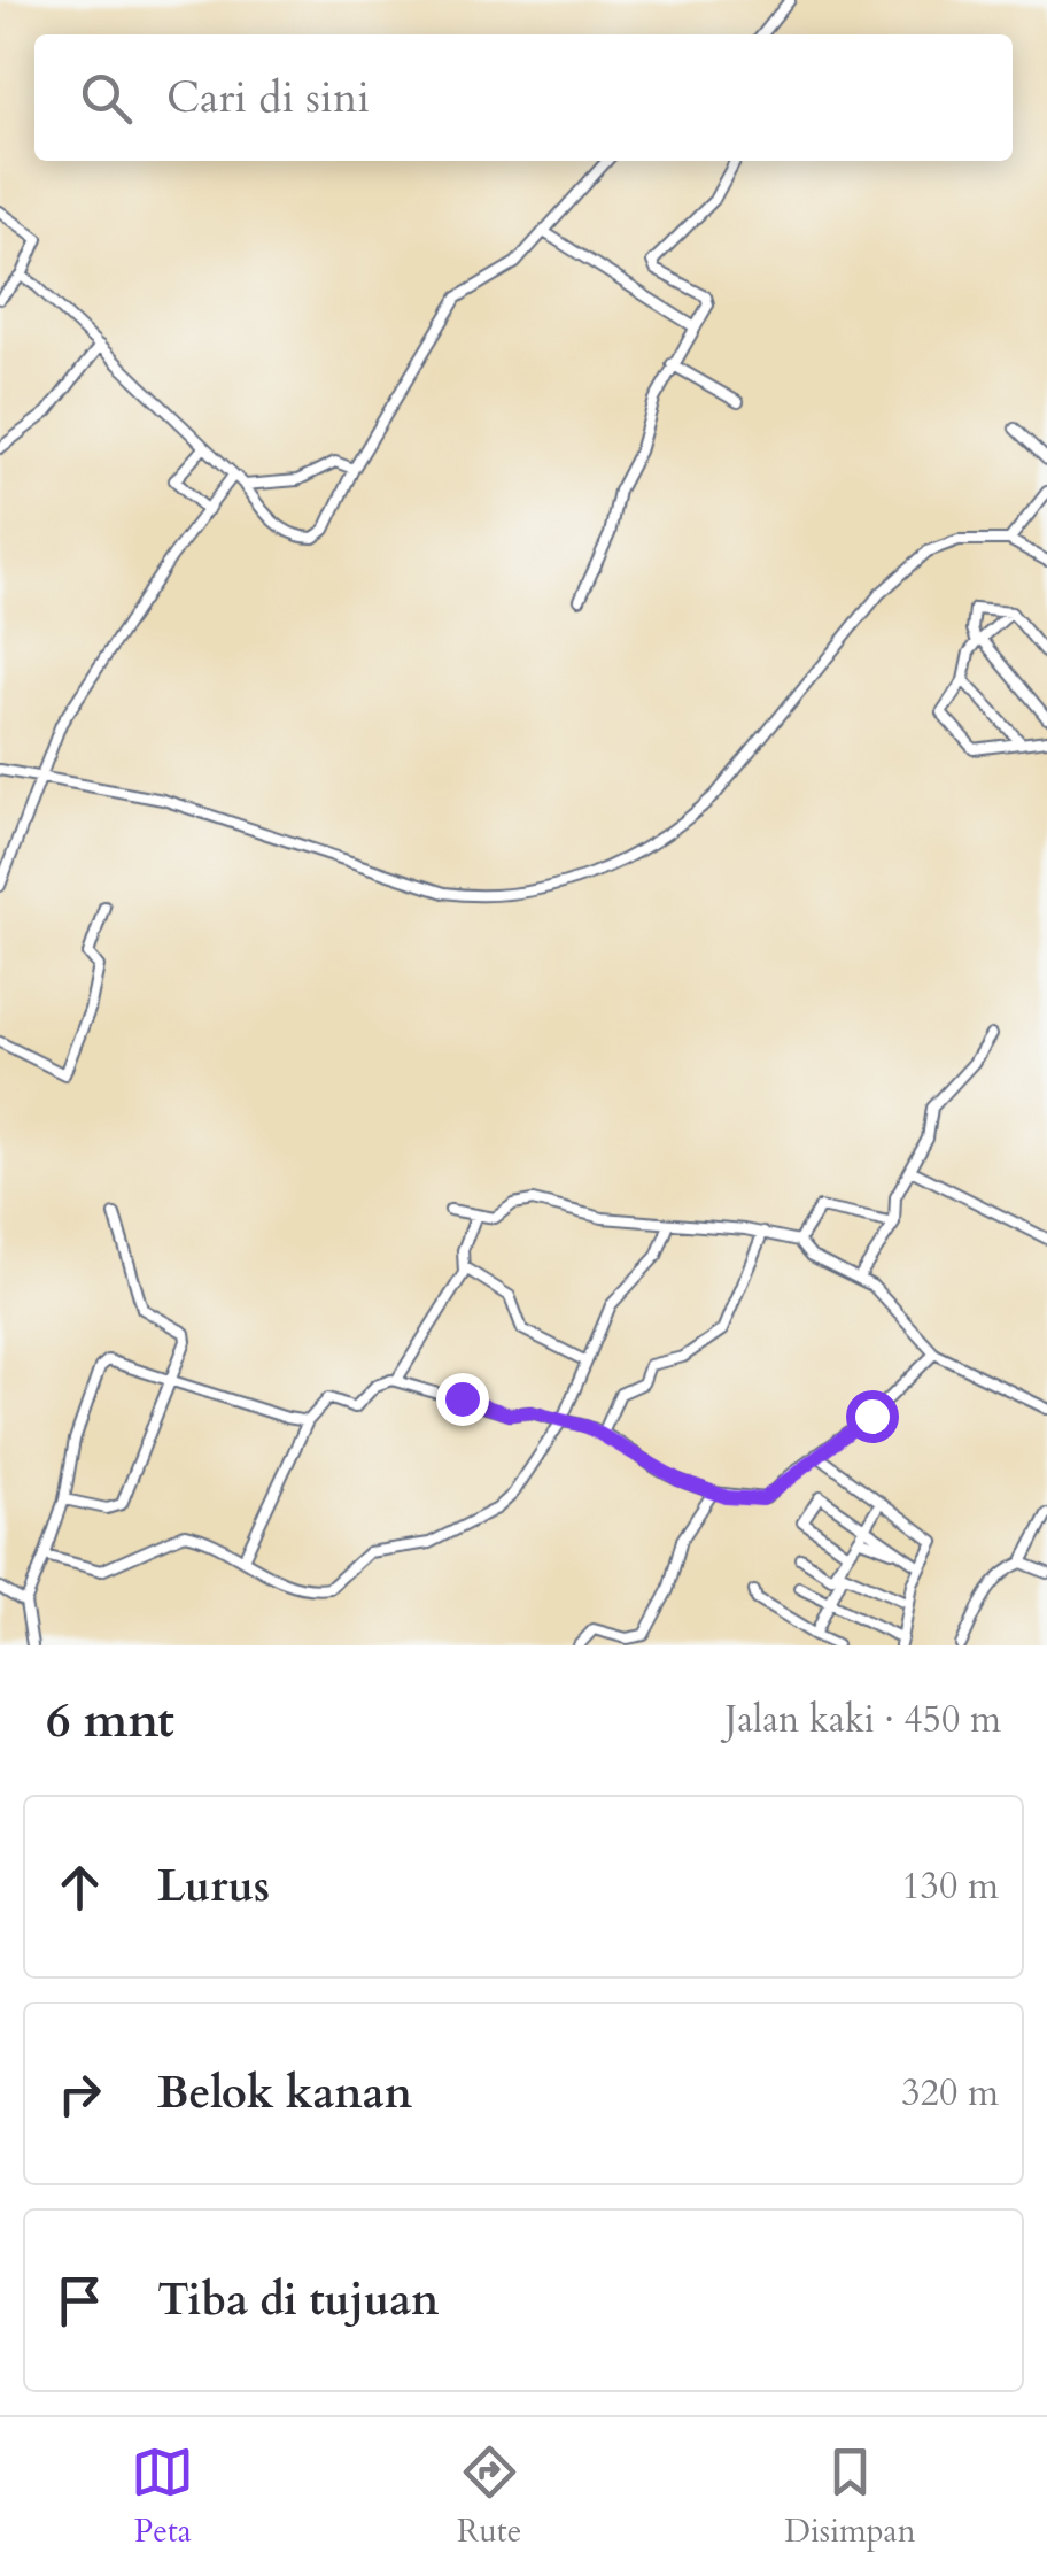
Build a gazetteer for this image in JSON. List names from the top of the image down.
{
  "page": {
    "search": "Cari di sini",
    "heading": ["6 mnt", "Jalan kaki · 450 m"],
    "list": [
      ["Lurus", "130 m"],
      ["Belok kanan", "320 m"],
      "Tiba di tujuan"
    ],
    "nav": ["Peta", "Rute", "Disimpan"]
  }
}
